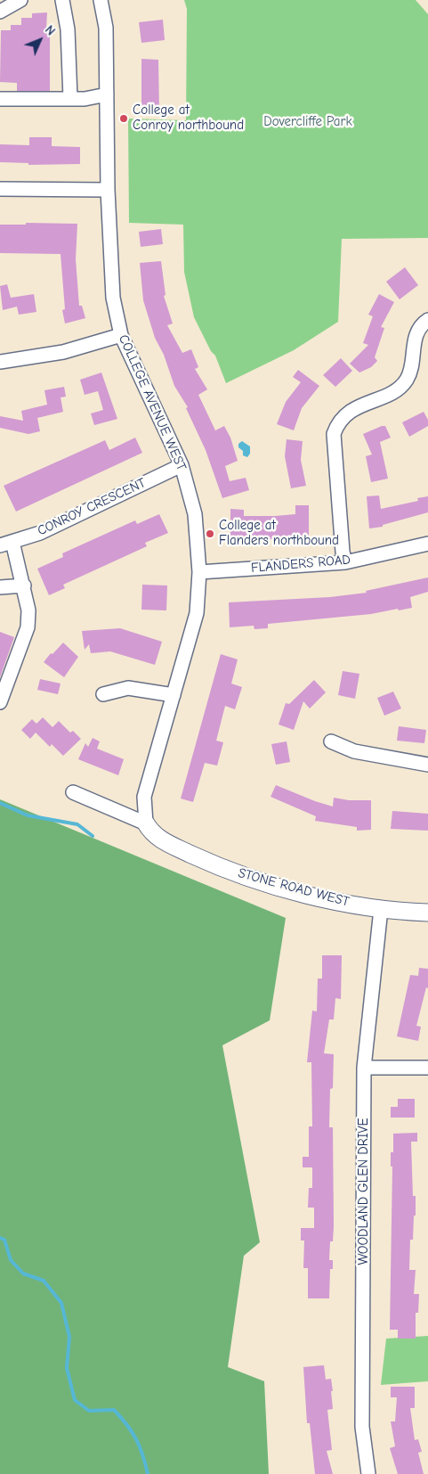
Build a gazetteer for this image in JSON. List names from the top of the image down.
{
  "streets": {
    "main road": ["STONE ROAD WEST"],
    "street": [
      "COLLEGE AVENUE WEST",
      "CONROY CRESCENT",
      "FLANDERS ROAD",
      "WOODLAND GLEN DRIVE"
    ]
  },
  "crossings": [
    ["COLLEGE AVENUE WEST", "CONROY CRESCENT"],
    ["COLLEGE AVENUE WEST", "FLANDERS ROAD"],
    ["COLLEGE AVENUE WEST", "STONE ROAD WEST"],
    ["STONE ROAD WEST", "WOODLAND GLEN DRIVE"]
  ],
  "parks": ["Dovercliffe Park"],
  "places": ["College at Conroy northbound", "College at Flanders northbound"],
  "north": "top right"
}
